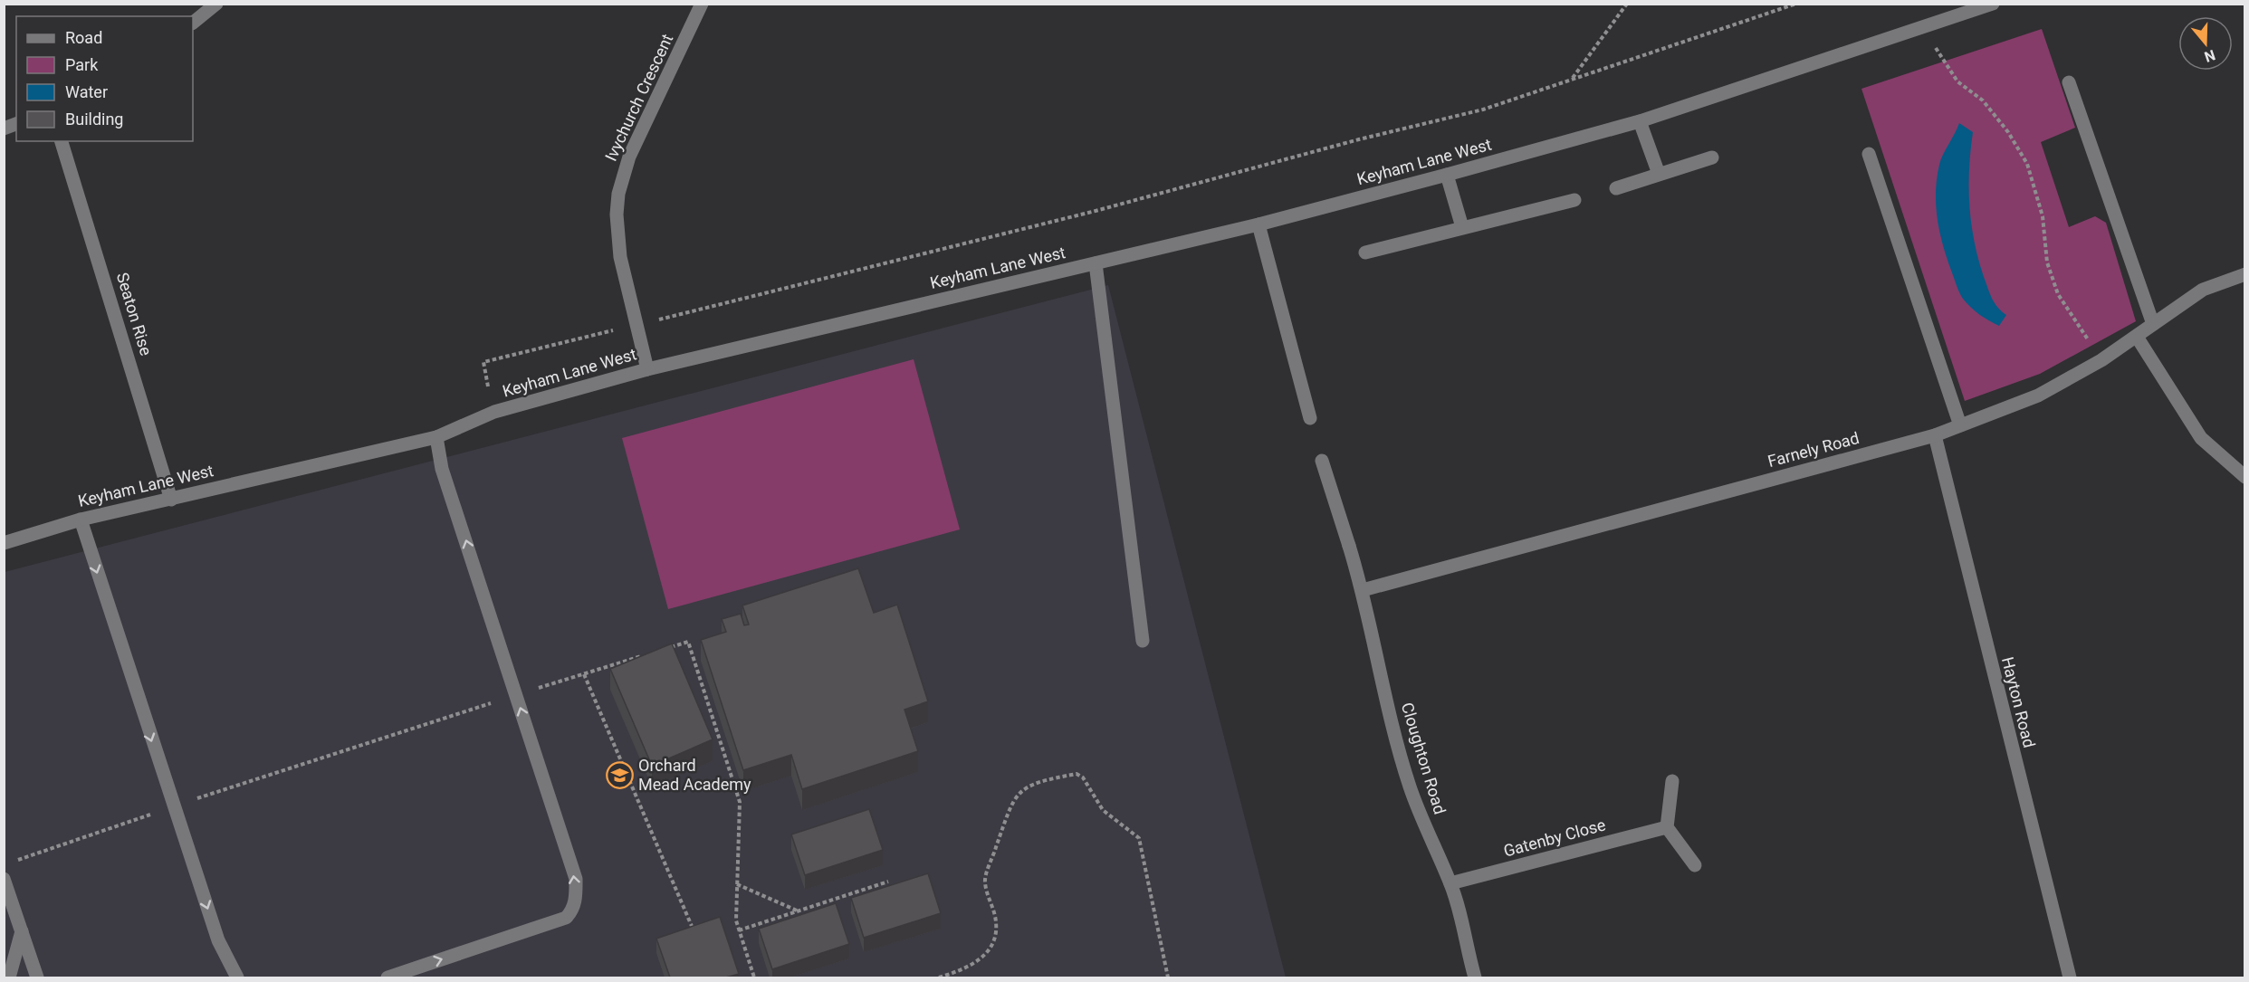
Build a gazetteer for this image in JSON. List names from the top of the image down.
{
  "streets": {
    "street": [
      "Ivychurch Crescent",
      "Keyham Lane West",
      "Seaton Rise",
      "Farnely Road",
      "Hayton Road",
      "Cloughton Road",
      "Gatenby Close"
    ]
  },
  "crossings": [
    ["Ivychurch Crescent", "Keyham Lane West"],
    ["Keyham Lane West", "Seaton Rise"],
    ["Farnely Road", "Hayton Road"],
    ["Farnely Road", "Cloughton Road"],
    ["Cloughton Road", "Gatenby Close"]
  ],
  "places": {
    "school or university": ["Orchard Mead Academy"]
  },
  "legend": [
    "Road",
    "Park",
    "Water",
    "Building"
  ],
  "north": "bottom"
}
